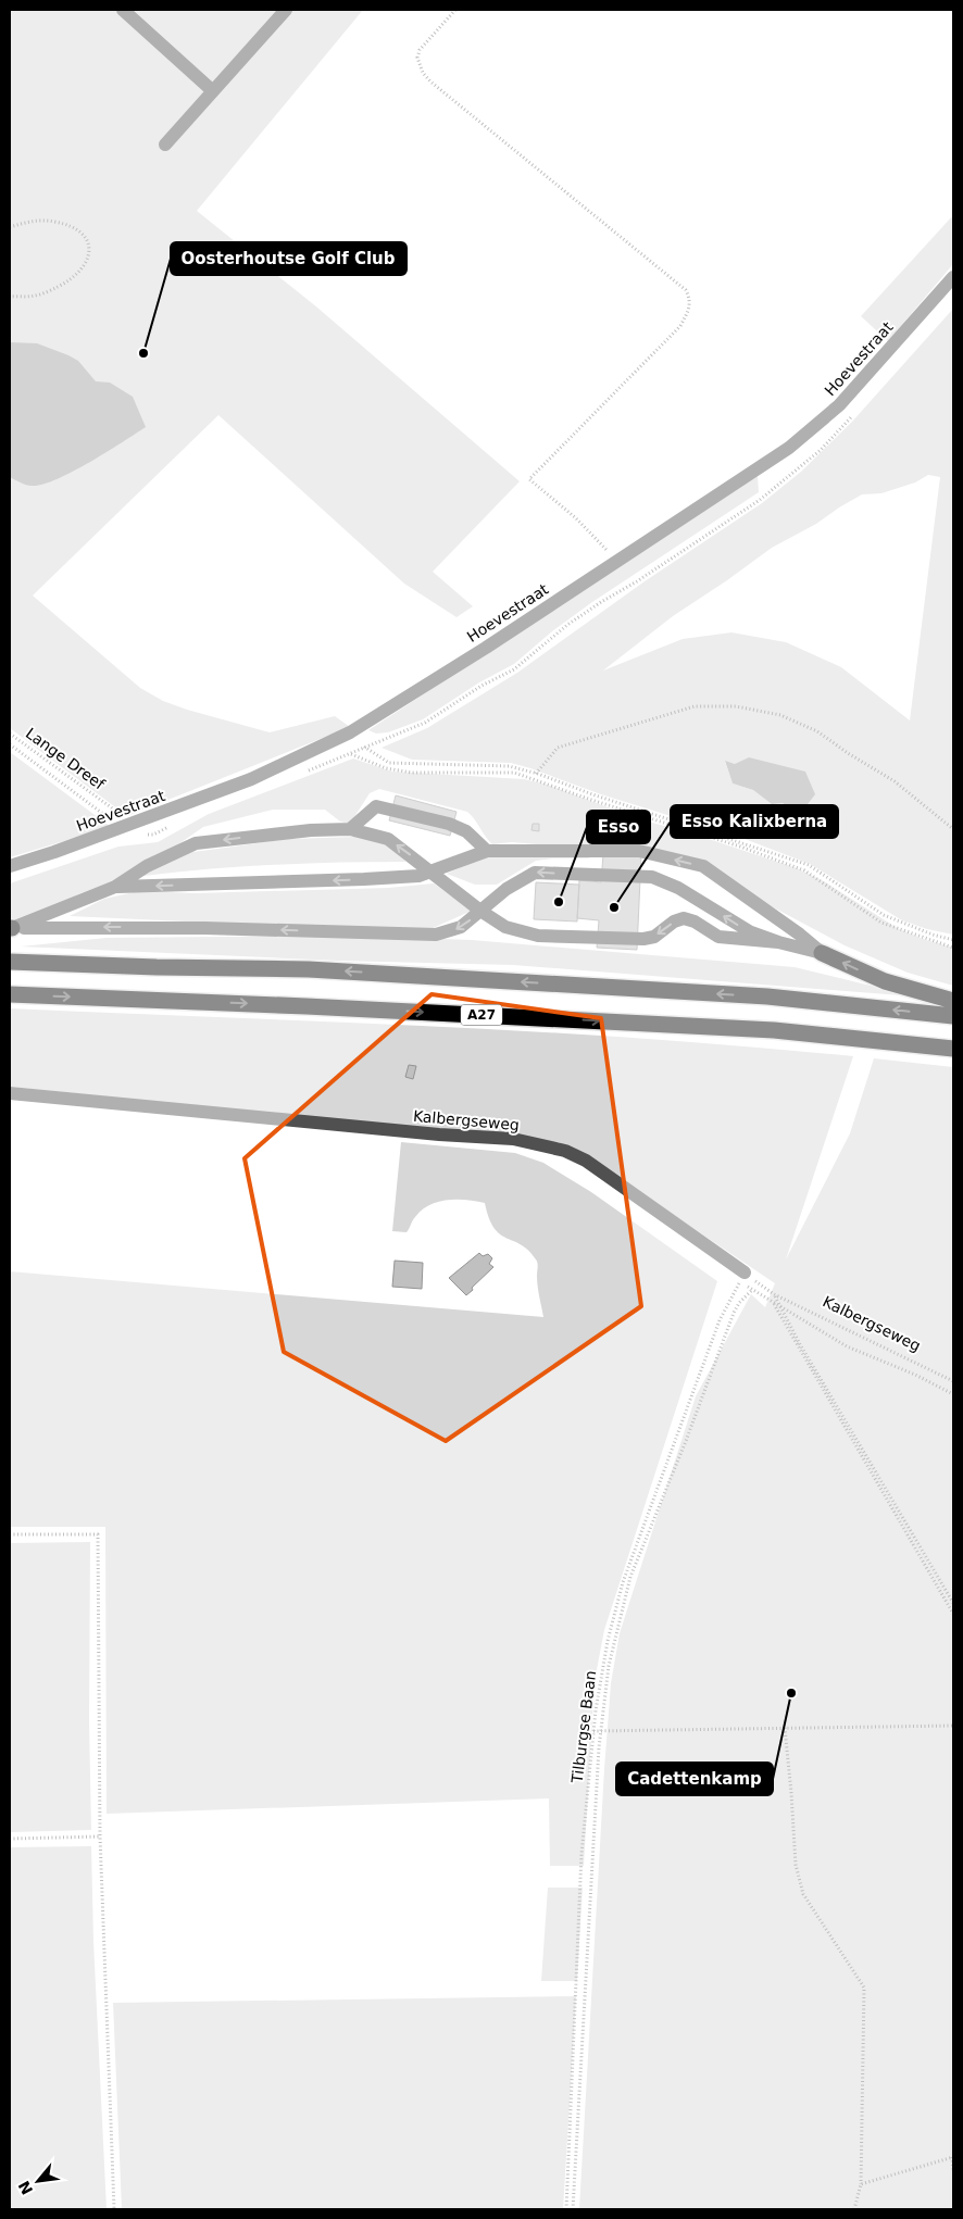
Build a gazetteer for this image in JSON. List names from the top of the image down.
{
  "streets": {
    "highway": ["A27"],
    "street": ["Hoevestraat", "Kalbergseweg"],
    "path": ["Lange Dreef", "Tilburgse Baan"]
  },
  "crossings": [
    ["Hoevestraat", "Lange Dreef"],
    ["Kalbergseweg", "Tilburgse Baan"]
  ],
  "places": [
    "Oosterhoutse Golf Club",
    "Esso",
    "Esso Kalixberna",
    "Cadettenkamp"
  ],
  "north": "bottom left"
}
